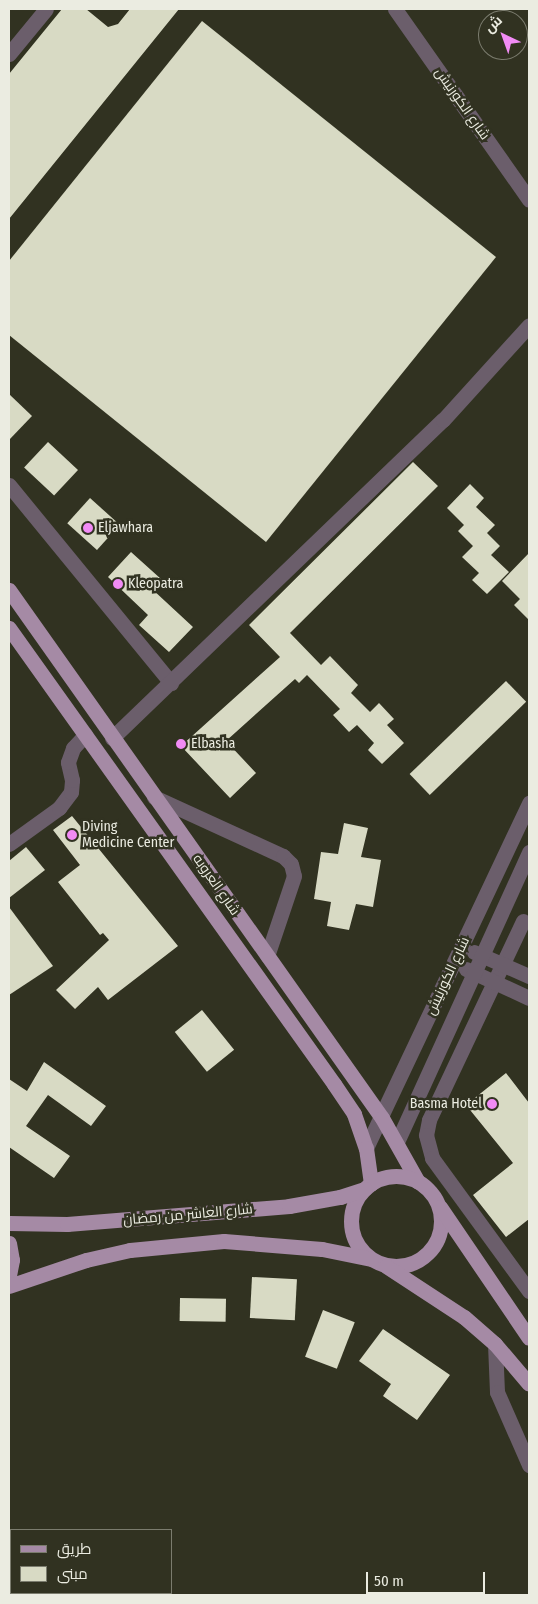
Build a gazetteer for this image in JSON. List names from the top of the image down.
{
  "streets": {
    "main road": ["شارع العروبه", "شارع العاشر من رمضان"],
    "street": ["شارع الكورنيش"]
  },
  "crossings": [
    ["شارع الكورنيش", "شارع العروبه"],
    ["شارع العروبه", "شارع العاشر من رمضان"]
  ],
  "places": [
    "Eljawhara",
    "Kleopatra",
    "Elbasha",
    "Diving Medicine Center",
    "Basma Hotel"
  ],
  "legend": ["طريق", "مبنى"],
  "scale_bar": "50 m",
  "north": "top left"
}
